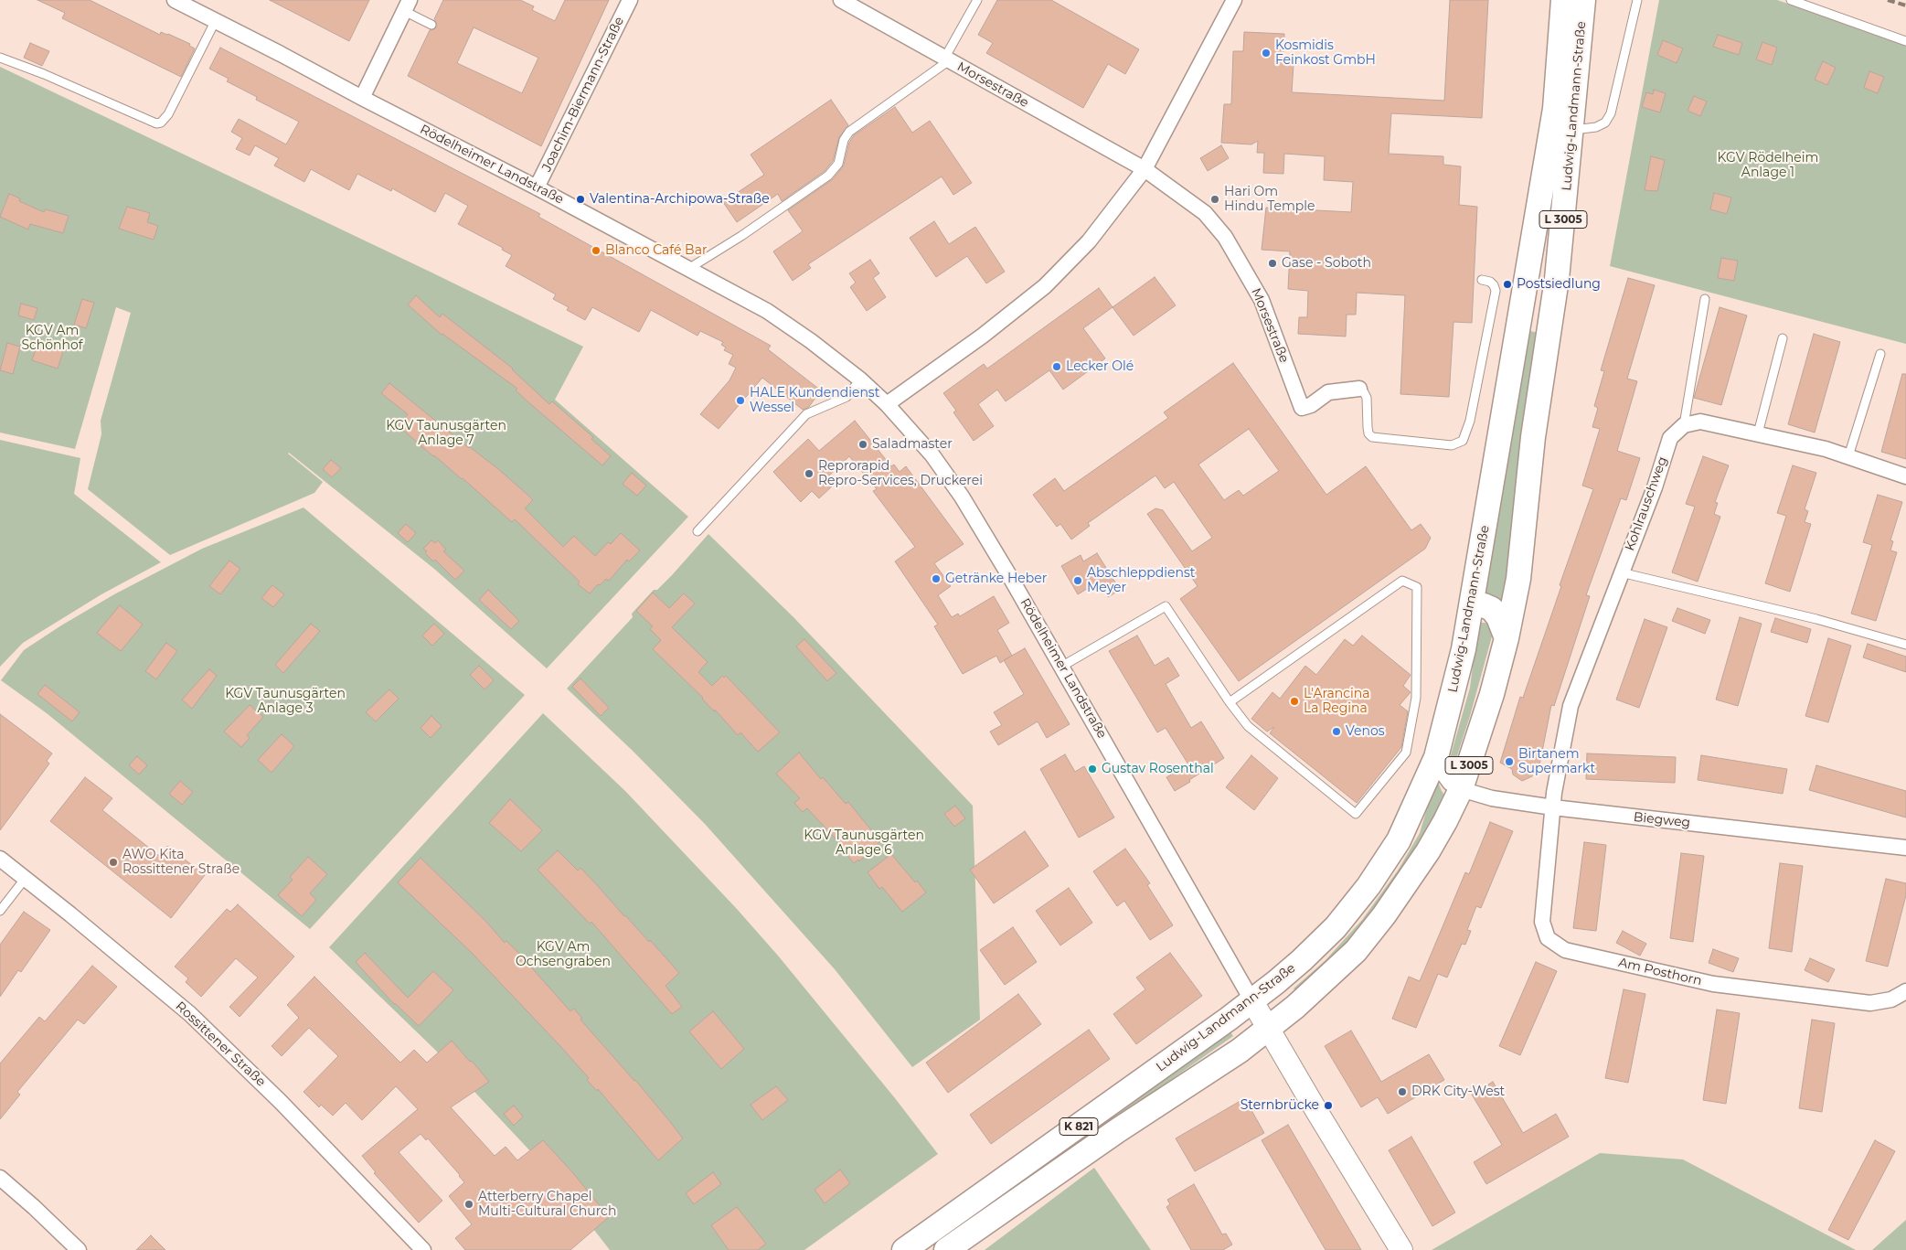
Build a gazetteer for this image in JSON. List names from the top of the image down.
{
  "streets": {
    "main road": [
      "Ludwig-Landmann-Straße",
      "Rödelheimer Landstraße",
      "L 3005",
      "K 821"
    ],
    "street": [
      "Morsestraße",
      "Joachim-Biermann-Straße",
      "Kohlrauschweg",
      "Biegweg",
      "Am Posthorn",
      "Rossittener Straße"
    ]
  },
  "crossings": [
    ["Joachim-Biermann-Straße", "Rödelheimer Landstraße"],
    ["Ludwig-Landmann-Straße", "Rödelheimer Landstraße"],
    ["Ludwig-Landmann-Straße", "Biegweg"],
    ["Kohlrauschweg", "Biegweg"],
    ["Kohlrauschweg", "Am Posthorn"],
    ["Biegweg", "Am Posthorn"]
  ],
  "parks": [
    "KGV Rödelheim Anlage 1",
    "KGV Am Schönhof",
    "KGV Taunusgärten Anlage 7",
    "KGV Taunusgärten Anlage 3",
    "KGV Taunusgärten Anlage 6",
    "KGV Am Ochsengraben"
  ],
  "places": [
    "Kosmidis Feinkost GmbH",
    "Valentina-Archipowa-Straße",
    "Hari Om Hindu Temple",
    "Blanco Café Bar",
    "Gase - Soboth",
    "Postsiedlung",
    "Lecker Olé",
    "HALE Kundendienst Wessel",
    "Saladmaster",
    "Reprorapid Repro-Services, Druckerei",
    "Getränke Heber",
    "Abschleppdienst Meyer",
    "L'Arancina La Regina",
    "Venos",
    "Birtanem Supermarkt",
    "Gustav Rosenthal",
    "AWO Kita Rossittener Straße",
    "DRK City-West",
    "Sternbrücke",
    "Atterberry Chapel Multi-Cultural Church"
  ]
}
